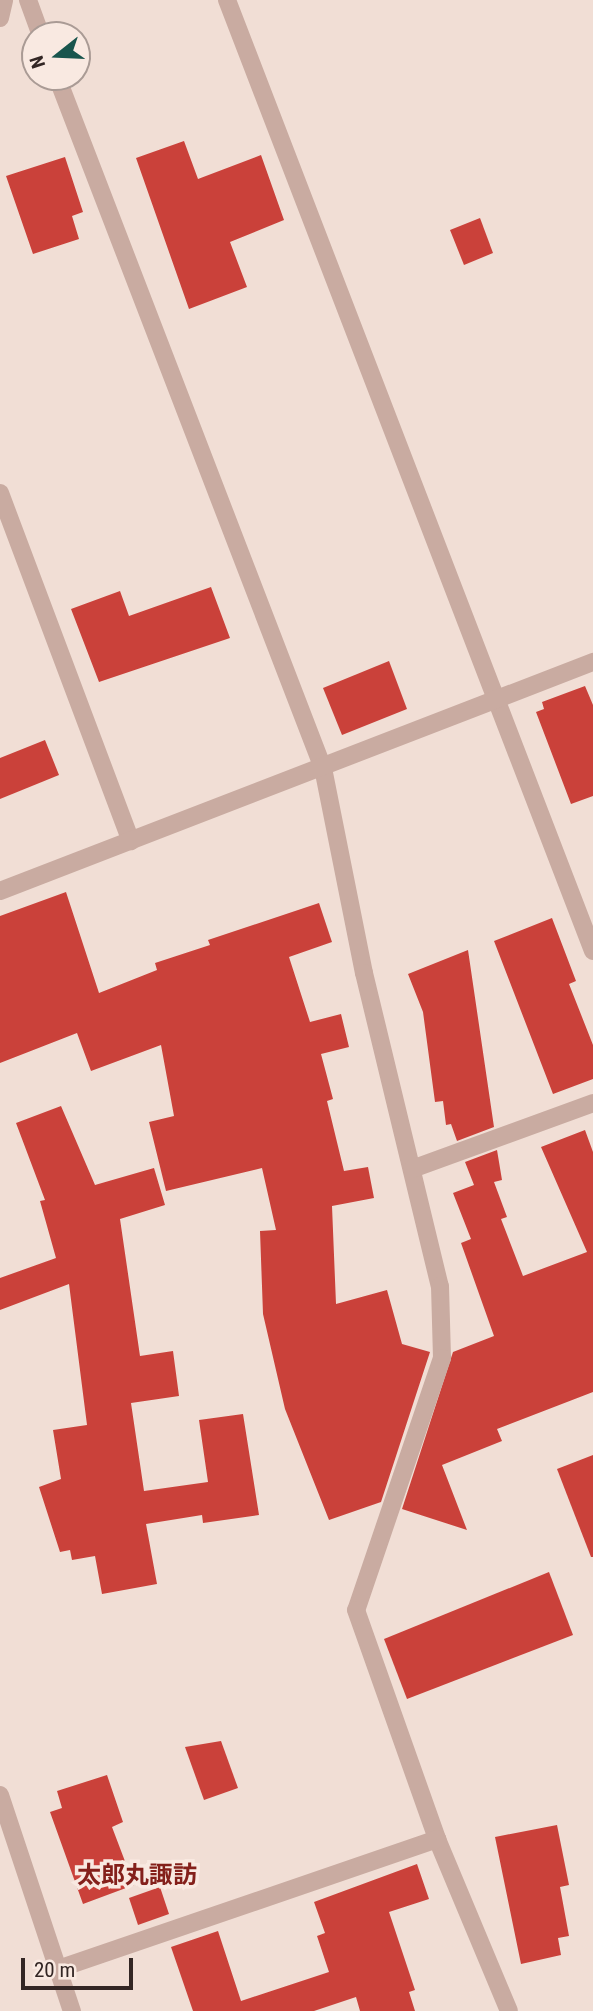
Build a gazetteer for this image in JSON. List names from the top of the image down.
{
  "districts": ["太郎丸諏訪"],
  "scale_bar": "20 m",
  "north": "left"
}
